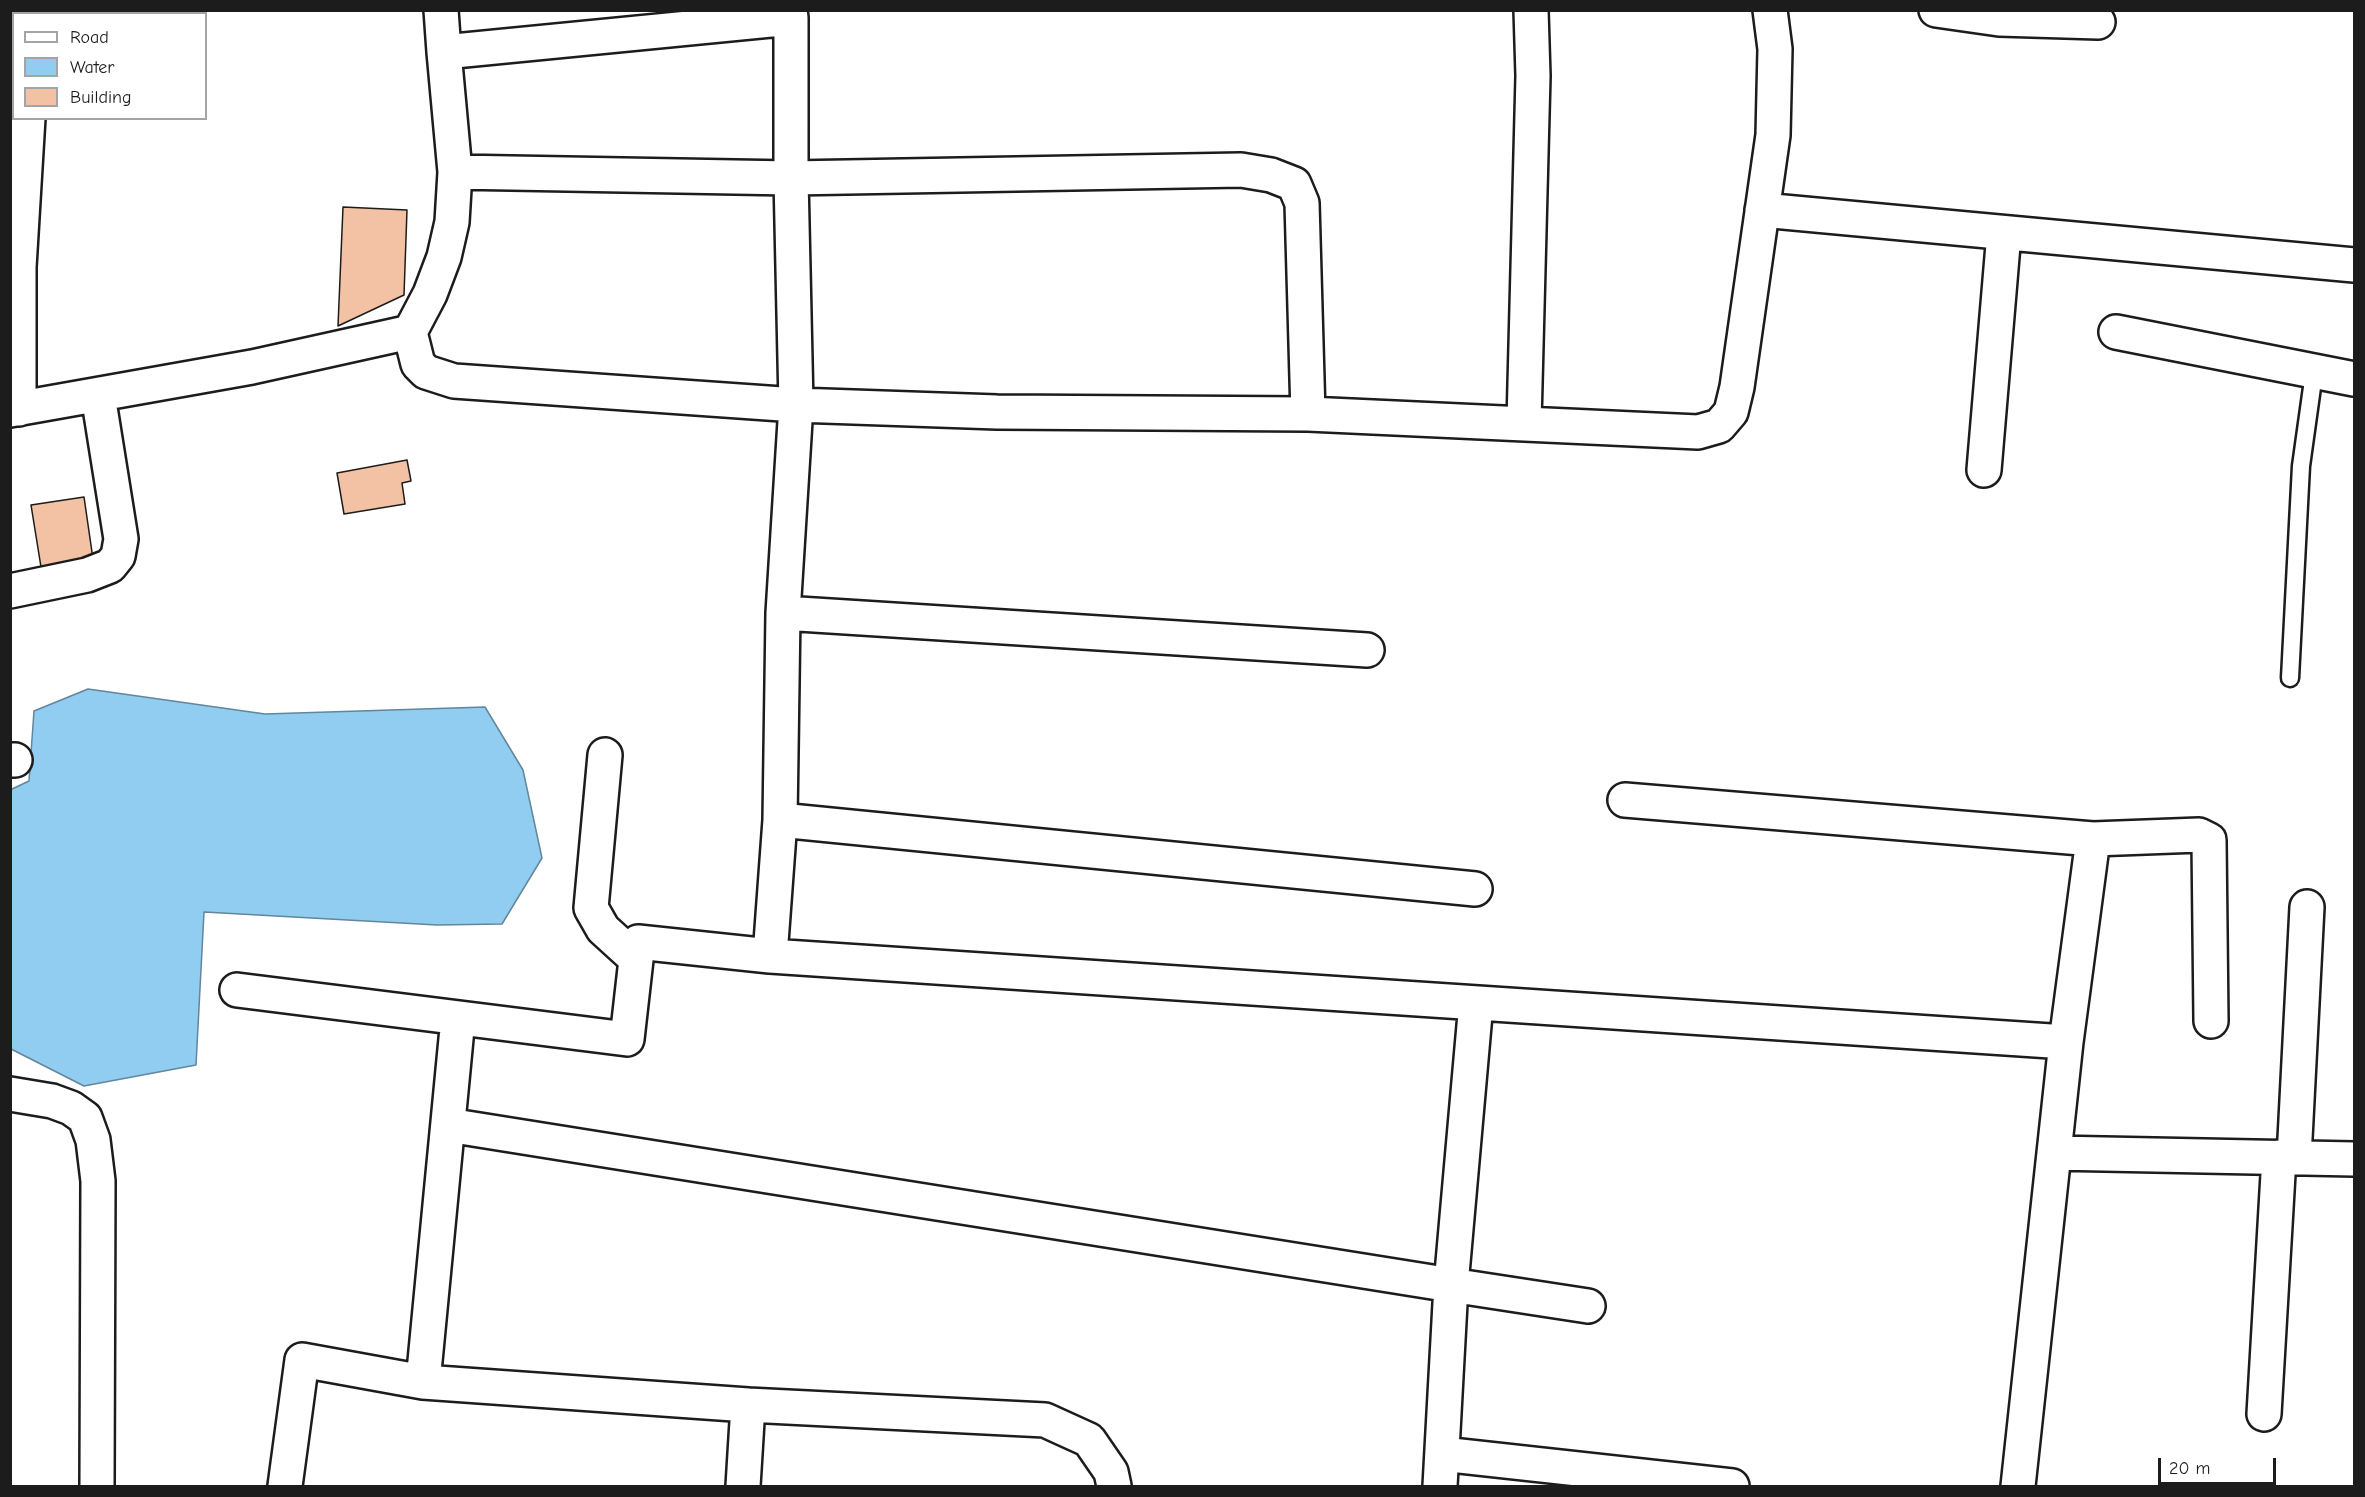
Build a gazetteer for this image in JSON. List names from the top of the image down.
{
  "legend": ["Road", "Water", "Building"],
  "scale_bar": "20 m"
}
